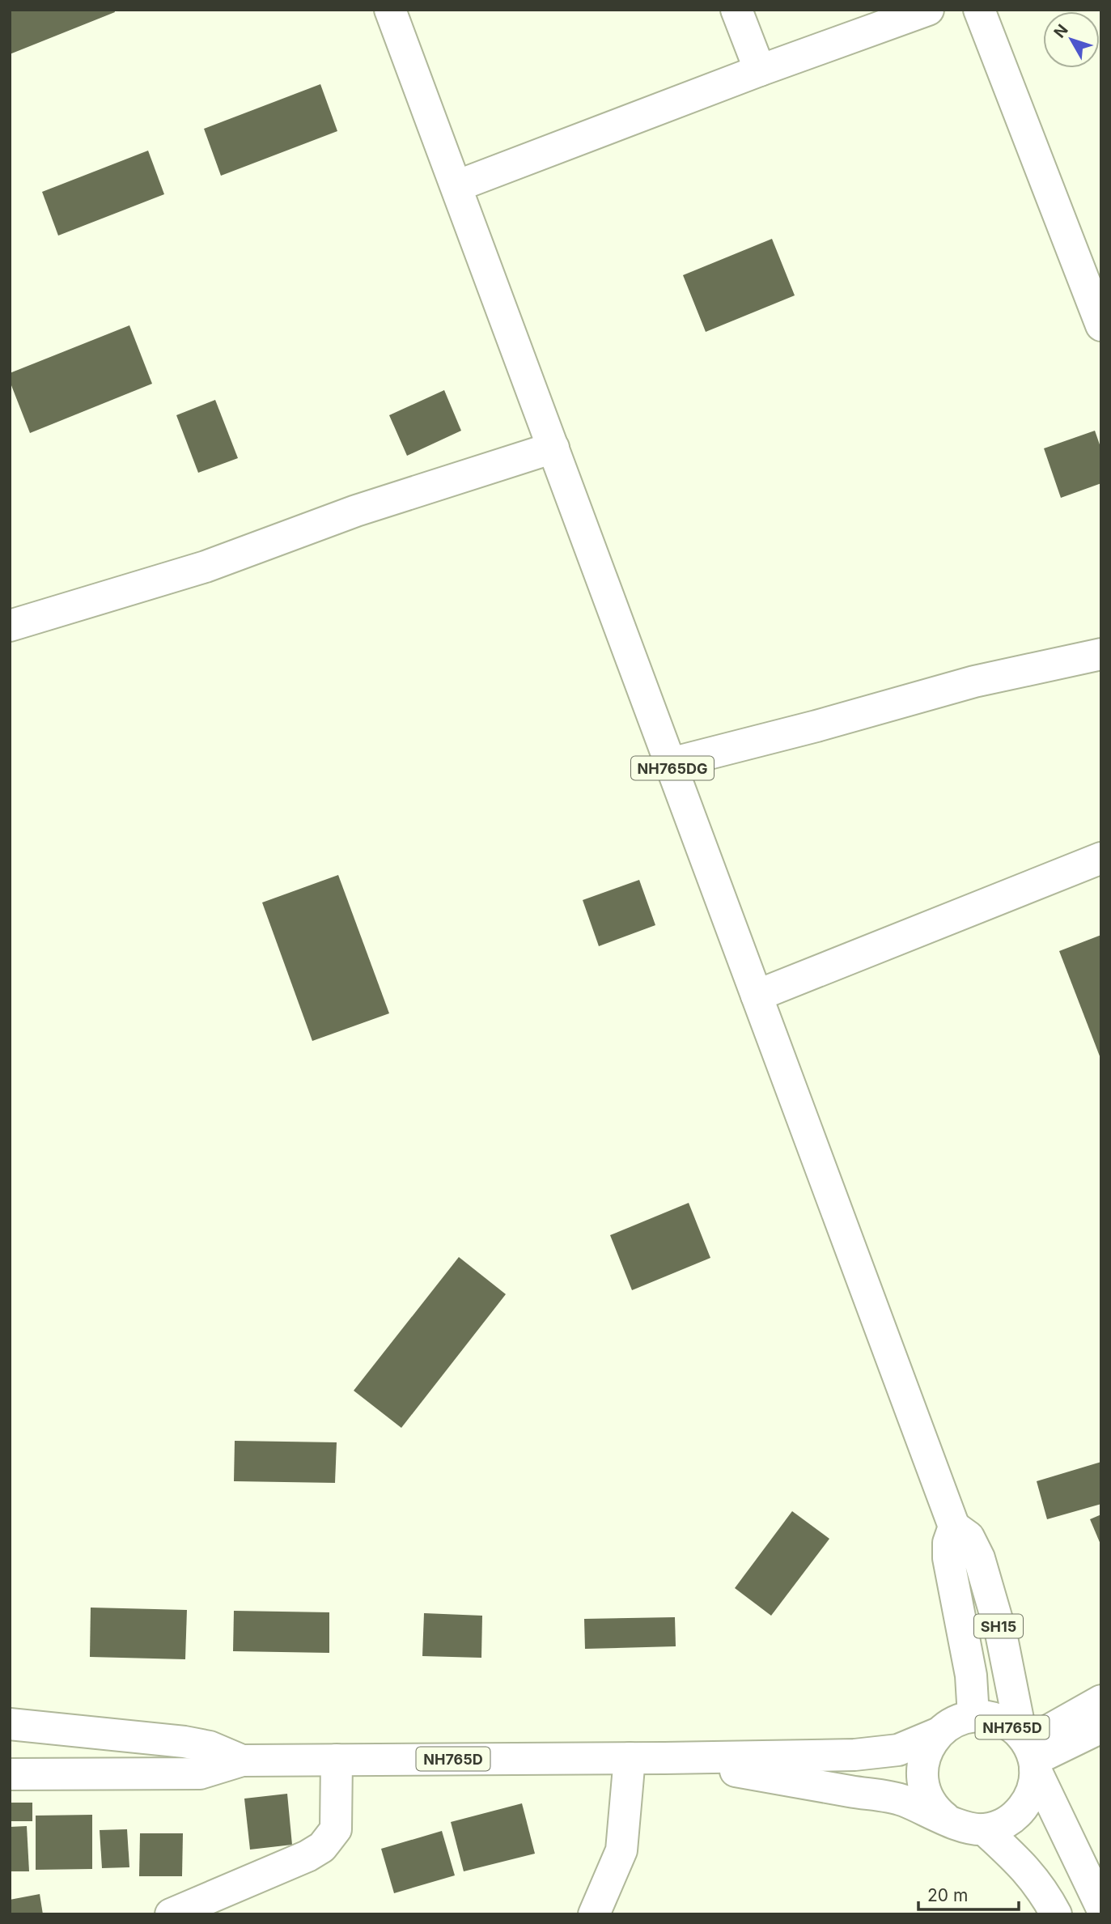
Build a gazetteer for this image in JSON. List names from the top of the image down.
{
  "streets": {
    "main road": ["NH765DG", "SH15", "NH765D"]
  },
  "crossings": [
    ["NH765DG", "SH15"],
    ["SH15", "NH765D"]
  ],
  "scale_bar": "20 m",
  "north": "top left"
}
